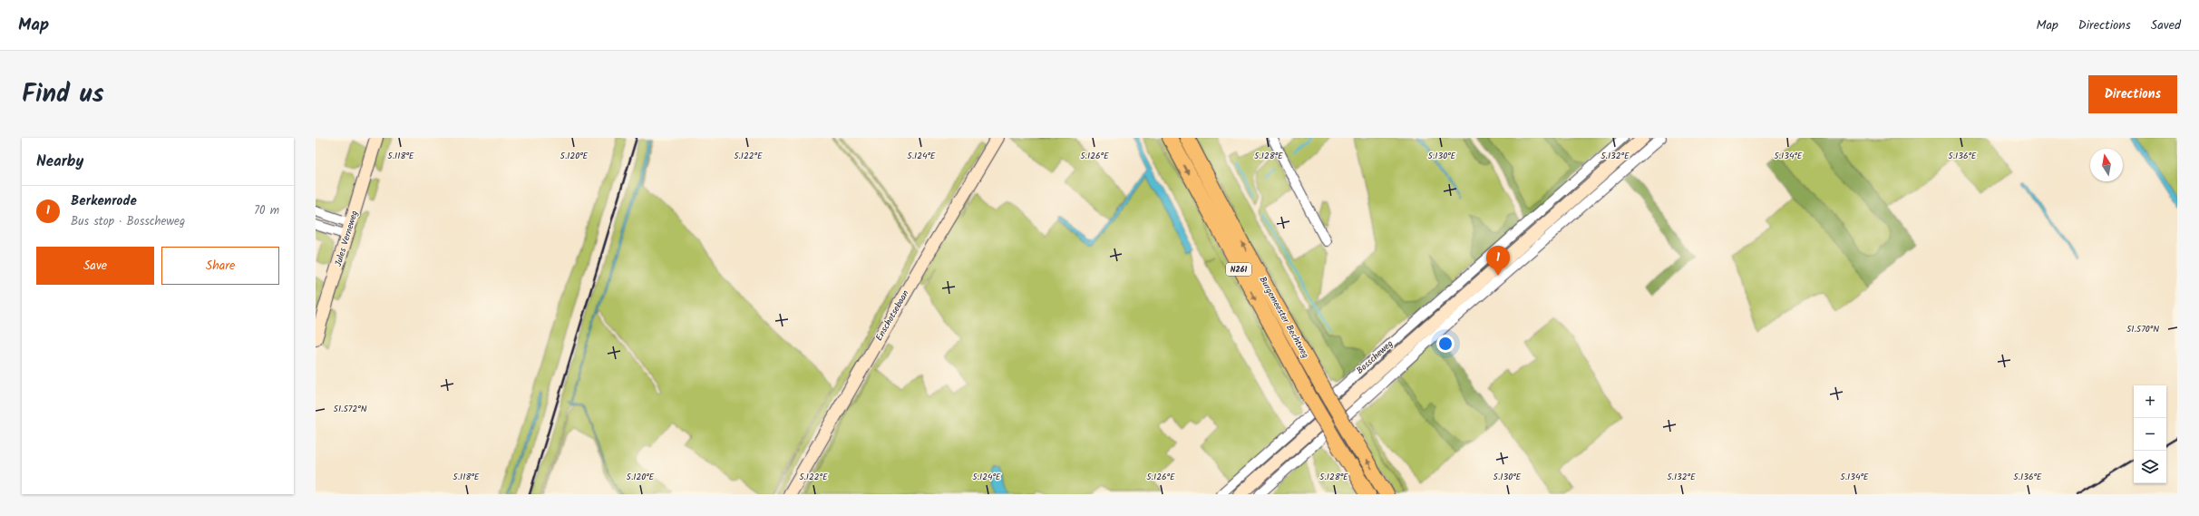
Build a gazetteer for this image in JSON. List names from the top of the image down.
{
  "streets": {
    "main road": ["N261", "Burgemeester Bechtweg"],
    "street": ["Jules Verneweg", "Enschotsebaan", "Bosscheweg"]
  },
  "north": "top",
  "page": {
    "header": "Map",
    "nav": ["Map", "Directions", "Saved"],
    "title": "Find us",
    "buttons": [
      "Directions",
      ["Save", "Share"]
    ],
    "heading": "Nearby",
    "list": [
      {
        "mark": "1",
        "name": "Berkenrode",
        "note": "Bus stop · Bosscheweg",
        "value": "70 m"
      }
    ],
    "pins": "1",
    "map_buttons": ["+", "−"]
  },
  "coordinates": [
    "5.118°E",
    "5.120°E",
    "5.122°E",
    "5.124°E",
    "5.126°E",
    "5.128°E",
    "5.130°E",
    "5.132°E",
    "5.134°E",
    "5.136°E",
    "51.570°N",
    "51.572°N"
  ]
}
